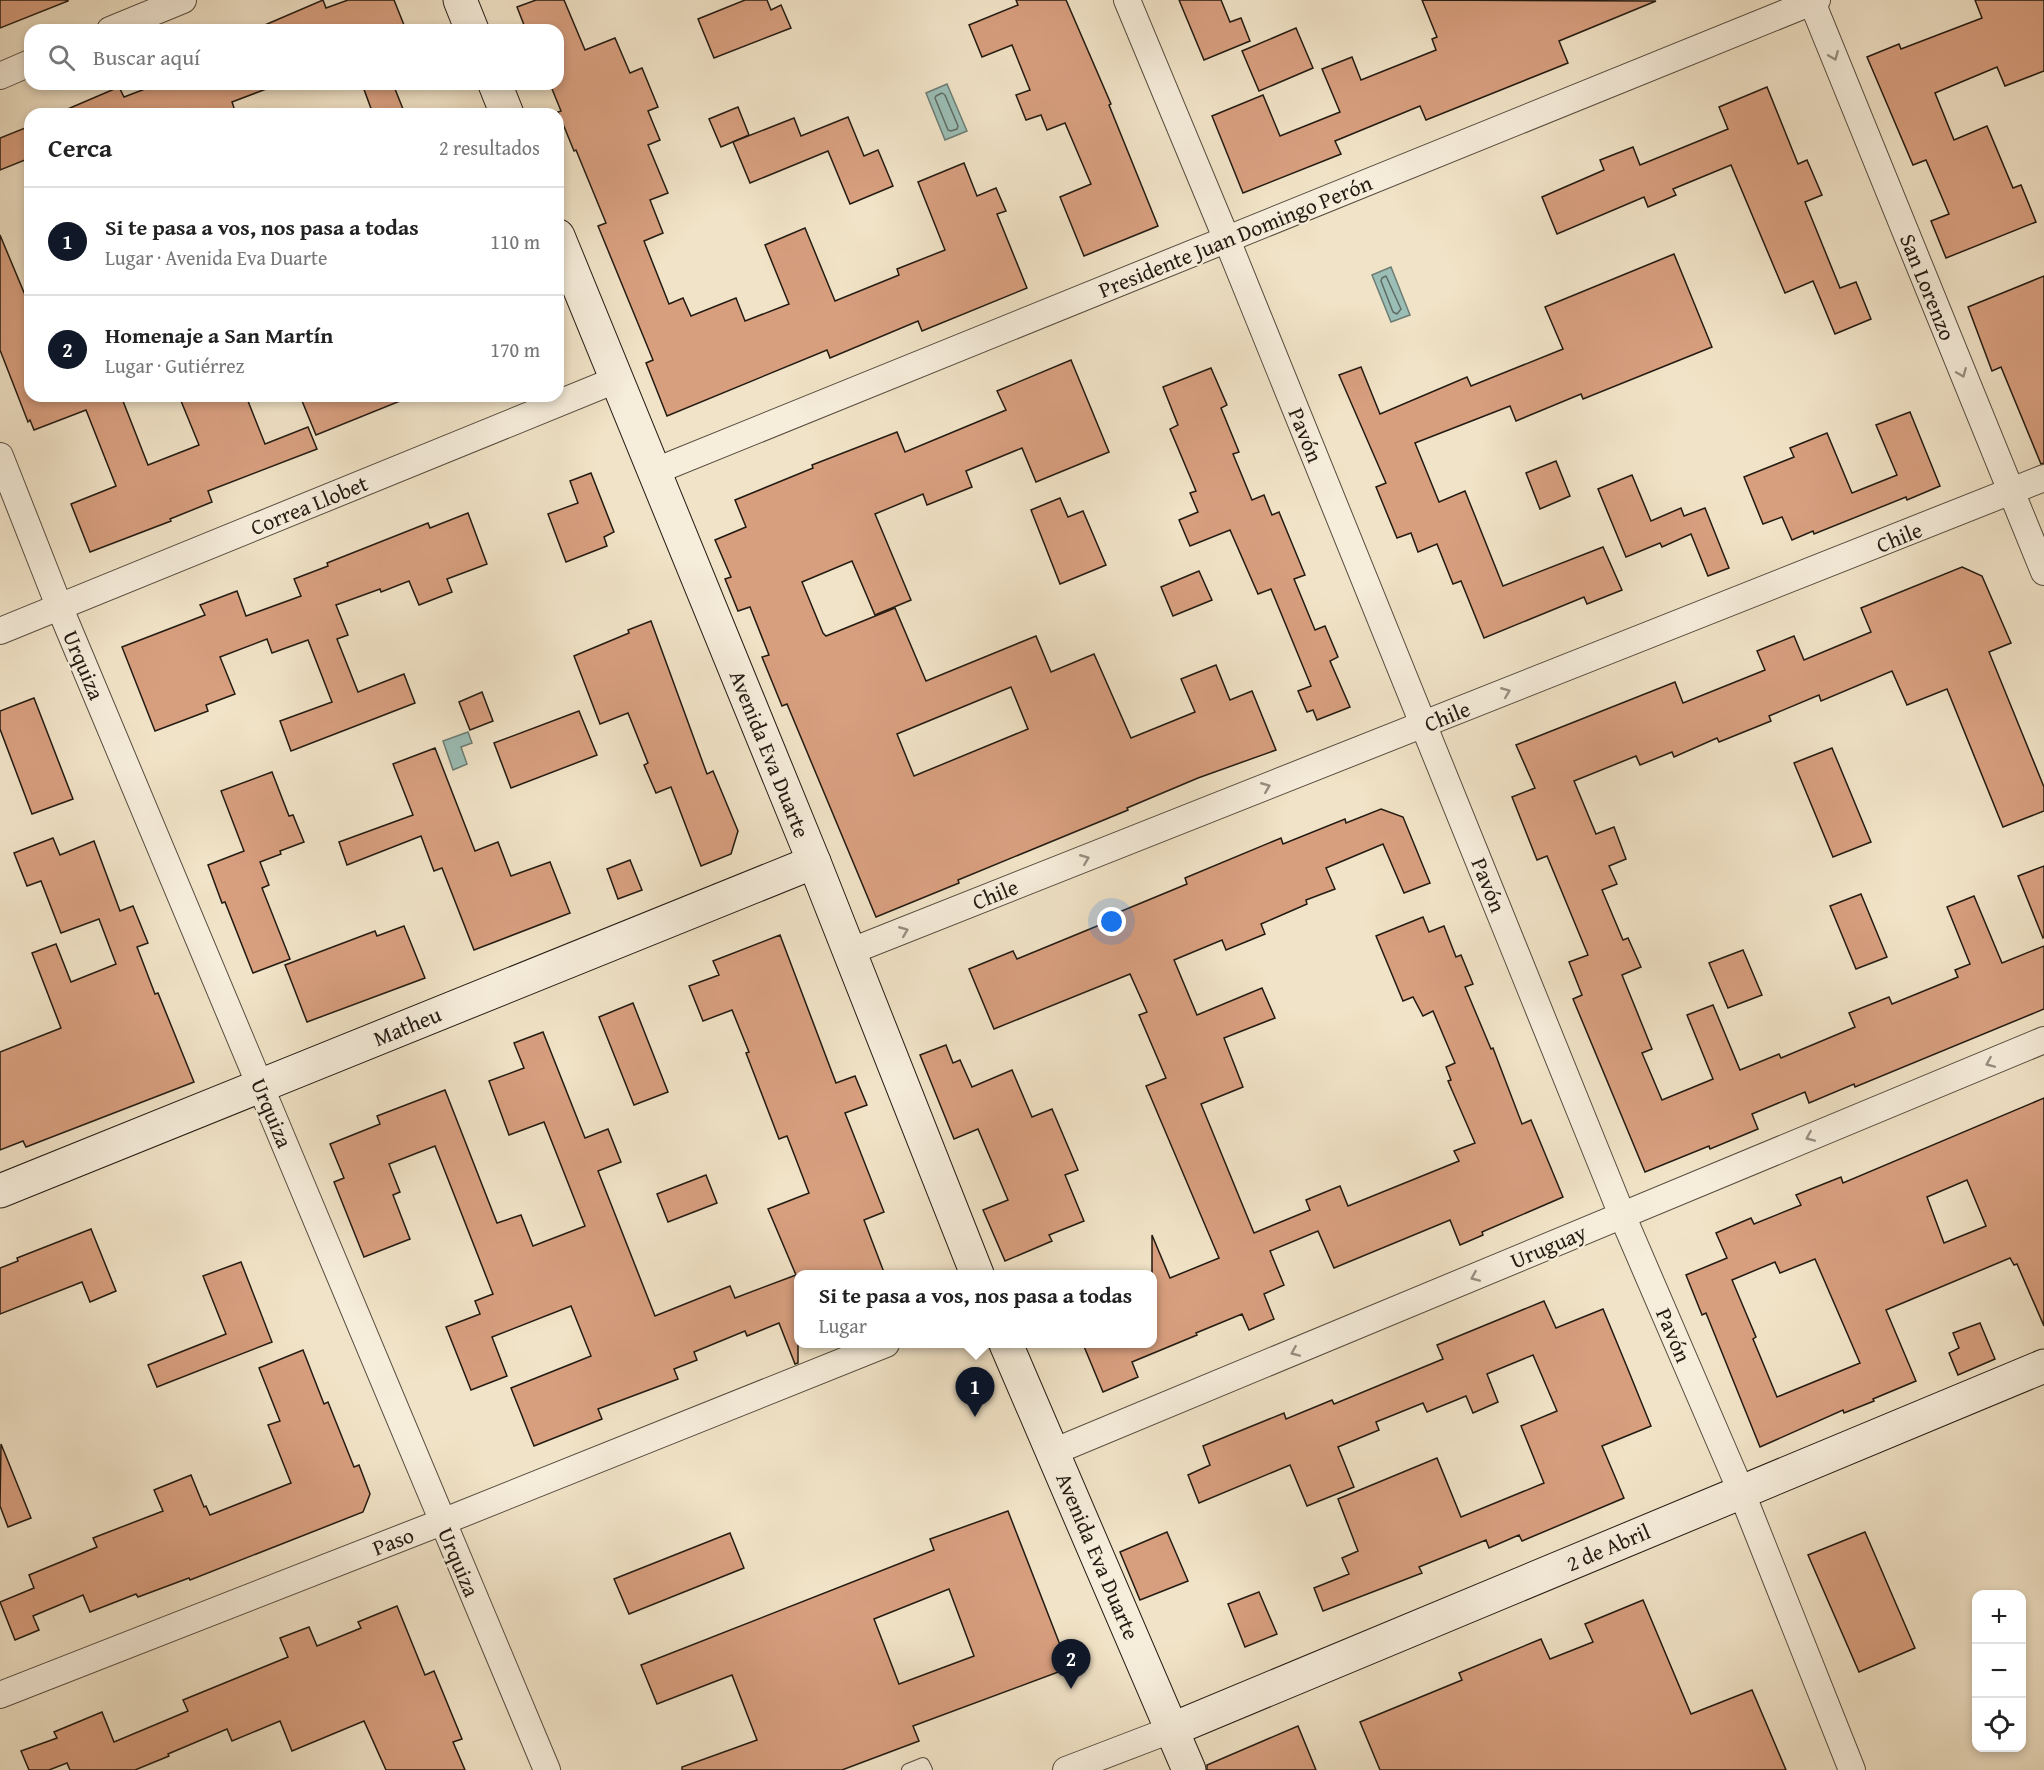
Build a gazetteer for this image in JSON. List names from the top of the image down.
{
  "streets": {
    "main road": ["Avenida Eva Duarte", "Matheu", "2 de Abril"],
    "street": [
      "Presidente Juan Domingo Perón",
      "San Lorenzo",
      "Pavón",
      "Correa Llobet",
      "Chile",
      "Urquiza",
      "Uruguay",
      "Paso"
    ]
  },
  "crossings": [
    ["Presidente Juan Domingo Perón", "San Lorenzo"],
    ["Presidente Juan Domingo Perón", "Pavón"],
    ["Presidente Juan Domingo Perón", "Avenida Eva Duarte"],
    ["San Lorenzo", "Chile"],
    ["Pavón", "Chile"],
    ["Pavón", "Uruguay"],
    ["Pavón", "2 de Abril"],
    ["Correa Llobet", "Urquiza"],
    ["Correa Llobet", "Avenida Eva Duarte"],
    ["Chile", "Avenida Eva Duarte"],
    ["Urquiza", "Matheu"],
    ["Urquiza", "Paso"],
    ["Avenida Eva Duarte", "Matheu"],
    ["Avenida Eva Duarte", "Uruguay"],
    ["Avenida Eva Duarte", "2 de Abril"]
  ],
  "one_way": ["San Lorenzo", "Chile", "Uruguay"],
  "page": {
    "search": "Buscar aquí",
    "heading": ["Cerca", "2 resultados"],
    "list": [
      {
        "mark": "1",
        "name": "Si te pasa a vos, nos pasa a todas",
        "note": "Lugar · Avenida Eva Duarte",
        "value": "110 m"
      },
      {
        "mark": "2",
        "name": "Homenaje a San Martín",
        "note": "Lugar · Gutiérrez",
        "value": "170 m"
      }
    ],
    "popup": ["Si te pasa a vos, nos pasa a todas", "Lugar"],
    "pins": ["1", "2"],
    "map_buttons": ["+", "−"]
  }
}
